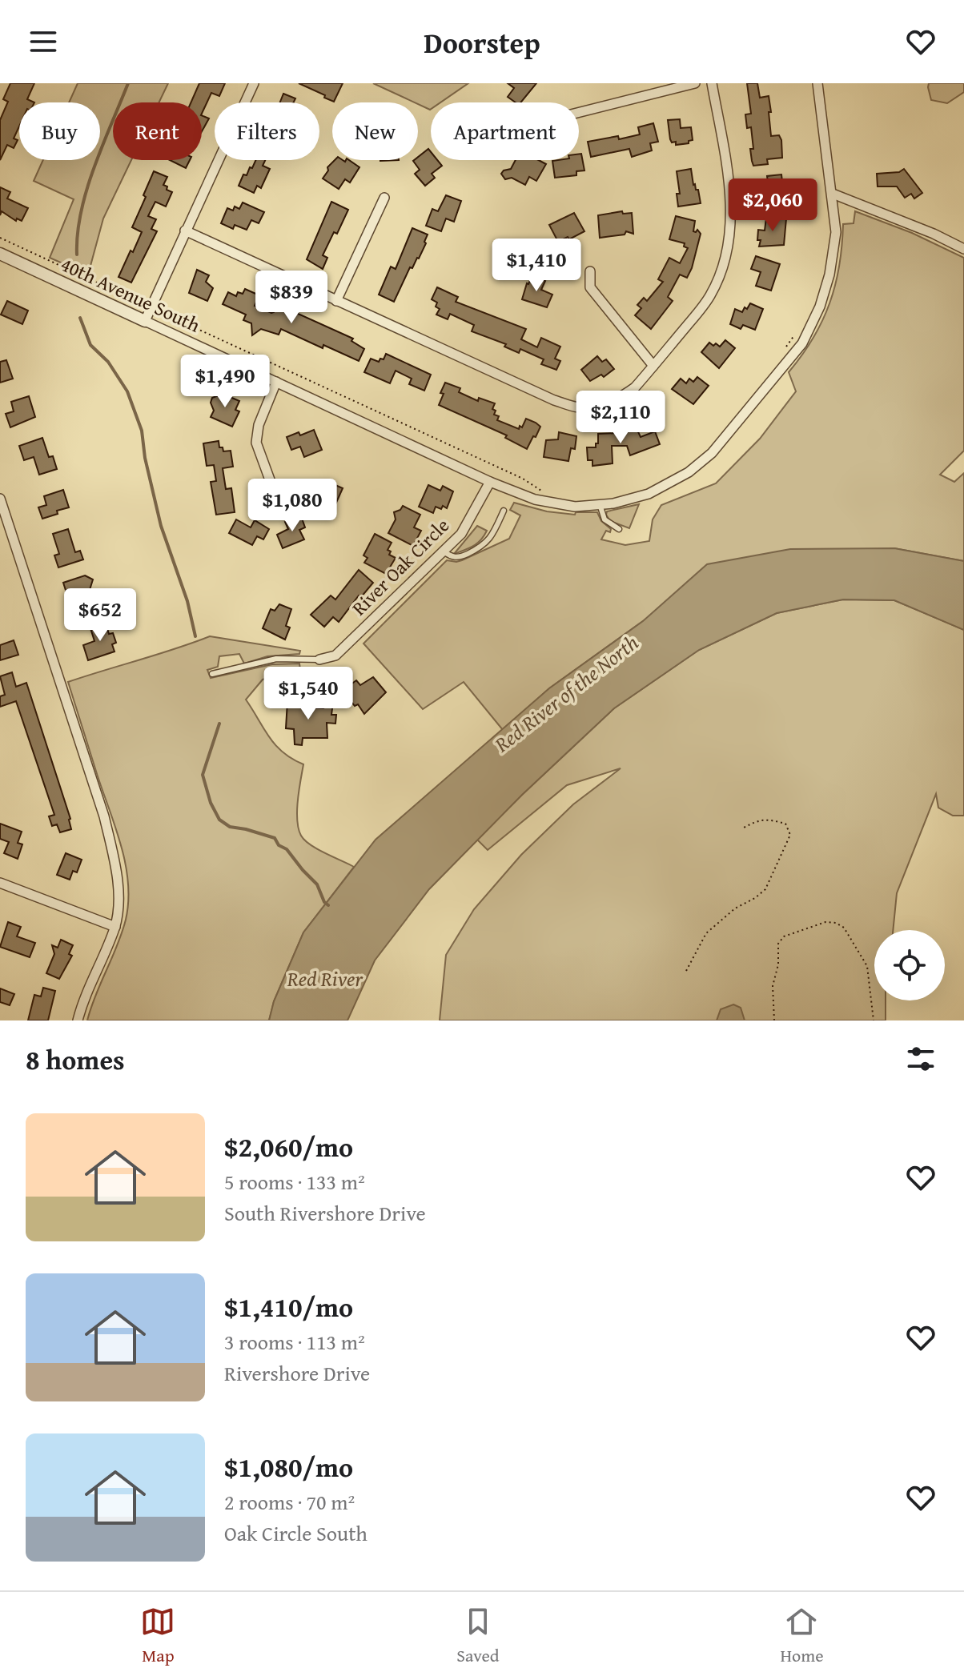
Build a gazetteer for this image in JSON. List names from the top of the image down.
{
  "streets": {
    "street": ["40th Avenue South", "River Oak Circle"]
  },
  "crossings": [
    ["40th Avenue South", "River Oak Circle"]
  ],
  "water": ["Red River of the North", "Red River"],
  "page": {
    "header": "Doorstep",
    "chip": [
      "Buy",
      "Rent",
      "Filters",
      "New",
      "Apartment"
    ],
    "price": [
      "$2,060",
      "$1,410",
      "$839",
      "$1,490",
      "$2,110",
      "$1,080",
      "$652",
      "$1,540"
    ],
    "heading": "8 homes",
    "list": [
      {
        "name": "$2,060/mo",
        "note": "5 rooms · 133 m² · South Rivershore Drive"
      },
      {
        "name": "$1,410/mo",
        "note": "3 rooms · 113 m² · Rivershore Drive"
      },
      {
        "name": "$1,080/mo",
        "note": "2 rooms · 70 m² · Oak Circle South"
      }
    ],
    "tabs": ["Map", "Saved", "Home"]
  }
}
